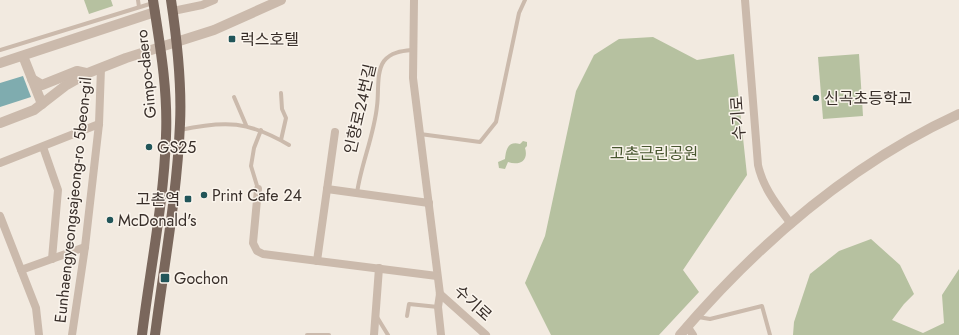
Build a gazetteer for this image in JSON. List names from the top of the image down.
{
  "streets": {
    "main road": ["Gimpo-daero"],
    "street": ["수기로", "Eunhaengyeongsajeong-ro 5beon-gil"],
    "lane": ["인향로24번길"]
  },
  "parks": ["고촌근린공원"],
  "places": {
    "transit": ["럭스호텔", "고촌역", "Gochon"],
    "other": [
      "신곡초등학교",
      "GS25",
      "Print Cafe 24",
      "McDonald's"
    ]
  }
}
